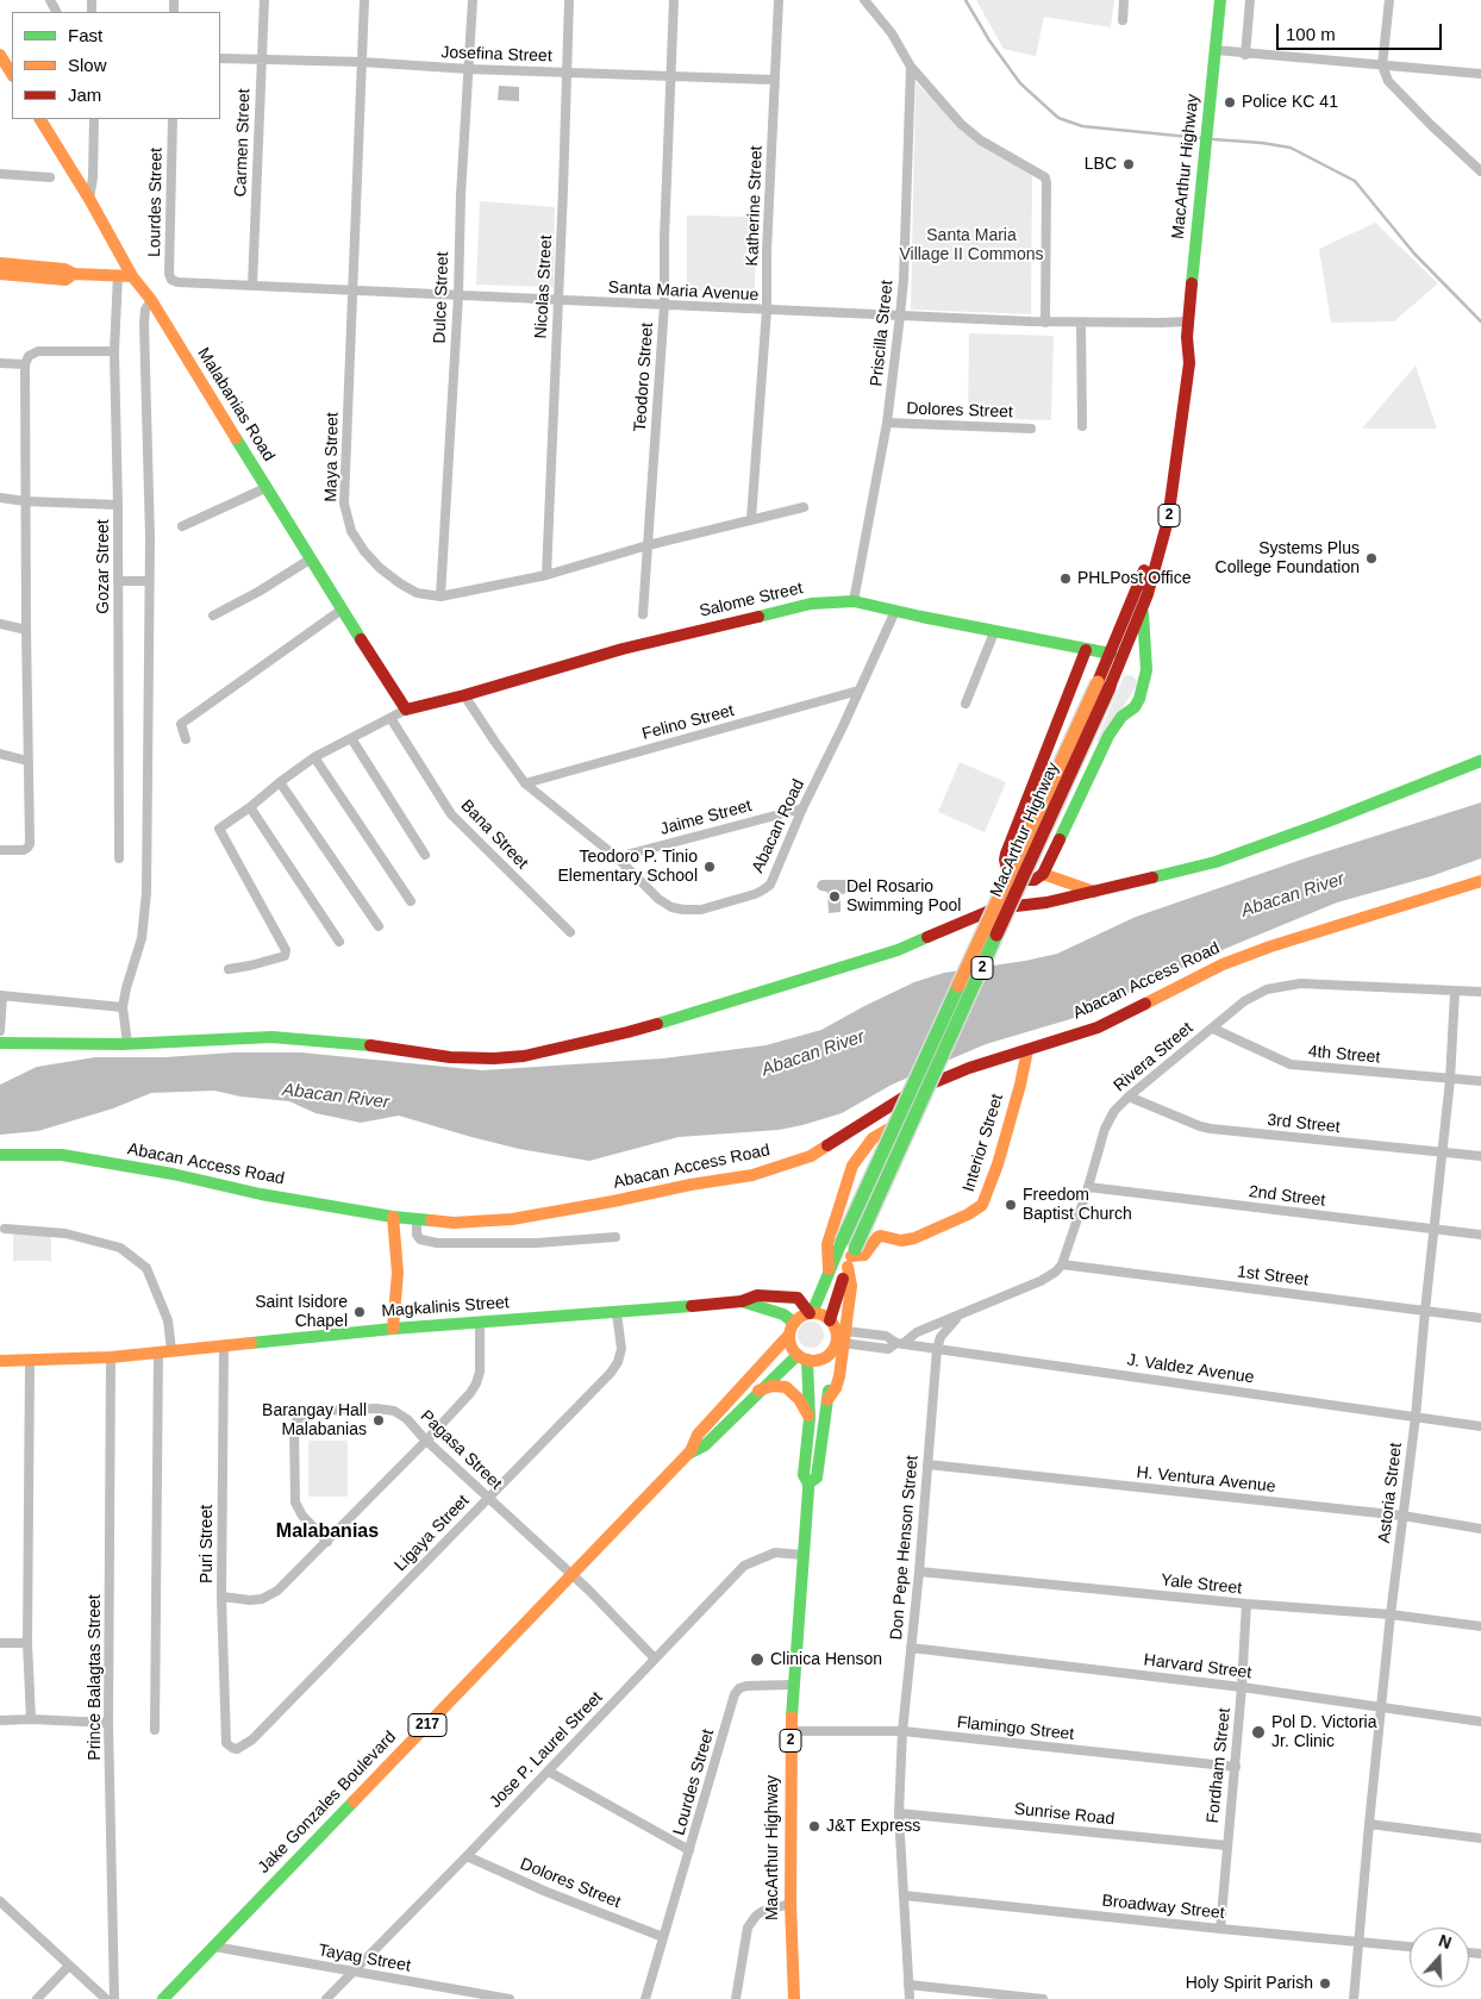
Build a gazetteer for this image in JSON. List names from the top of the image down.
{
  "streets": {
    "main road": [
      "MacArthur Highway",
      "Malabanias Road",
      "2",
      "Salome Street",
      "Abacan Access Road",
      "Interior Street",
      "Magkalinis Street",
      "217",
      "Jake Gonzales Boulevard"
    ],
    "street": [
      "Josefina Street",
      "Carmen Street",
      "Lourdes Street",
      "Katherine Street",
      "Nicolas Street",
      "Santa Maria Avenue",
      "Dulce Street",
      "Priscilla Street",
      "Teodoro Street",
      "Dolores Street",
      "Maya Street",
      "Gozar Street",
      "Felino Street",
      "Jaime Street",
      "Abacan Road",
      "Bana Street",
      "4th Street",
      "Rivera Street",
      "3rd Street",
      "2nd Street",
      "1st Street",
      "J. Valdez Avenue",
      "Pagasa Street",
      "H. Ventura Avenue",
      "Astoria Street",
      "Ligaya Street",
      "Puri Street",
      "Don Pepe Henson Street",
      "Yale Street",
      "Harvard Street",
      "Prince Balagtas Street",
      "Flamingo Street",
      "Jose P. Laurel Street",
      "Fordham Street",
      "Sunrise Road",
      "Broadway Street",
      "Tayag Street"
    ]
  },
  "crossings": [
    ["Josefina Street", "Carmen Street"],
    ["Josefina Street", "Katherine Street"],
    ["Josefina Street", "Nicolas Street"],
    ["Josefina Street", "Dulce Street"],
    ["Josefina Street", "Teodoro Street"],
    ["Josefina Street", "Maya Street"],
    ["Carmen Street", "Santa Maria Avenue"],
    ["MacArthur Highway", "Lourdes Street"],
    ["MacArthur Highway", "Santa Maria Avenue"],
    ["MacArthur Highway", "2"],
    ["MacArthur Highway", "Salome Street"],
    ["MacArthur Highway", "Interior Street"],
    ["MacArthur Highway", "Magkalinis Street"],
    ["MacArthur Highway", "J. Valdez Avenue"],
    ["MacArthur Highway", "Flamingo Street"],
    ["MacArthur Highway", "Jose P. Laurel Street"],
    ["MacArthur Highway", "Jake Gonzales Boulevard"],
    ["Lourdes Street", "Santa Maria Avenue"],
    ["Lourdes Street", "Dolores Street"],
    ["Katherine Street", "Santa Maria Avenue"],
    ["Katherine Street", "Maya Street"],
    ["Nicolas Street", "Santa Maria Avenue"],
    ["Nicolas Street", "Maya Street"],
    ["Santa Maria Avenue", "Dulce Street"],
    ["Santa Maria Avenue", "Priscilla Street"],
    ["Santa Maria Avenue", "Teodoro Street"],
    ["Santa Maria Avenue", "Maya Street"],
    ["Dulce Street", "Maya Street"],
    ["Priscilla Street", "Dolores Street"],
    ["Priscilla Street", "Salome Street"],
    ["Teodoro Street", "Maya Street"],
    ["Malabanias Road", "Salome Street"],
    ["Dolores Street", "Jose P. Laurel Street"],
    ["2", "Magkalinis Street"],
    ["2", "J. Valdez Avenue"],
    ["2", "Jake Gonzales Boulevard"],
    ["Salome Street", "Abacan Road"],
    ["Felino Street", "Abacan Road"],
    ["Jaime Street", "Abacan Road"],
    ["Abacan Access Road", "Interior Street"],
    ["4th Street", "Rivera Street"],
    ["4th Street", "Astoria Street"],
    ["Rivera Street", "3rd Street"],
    ["Rivera Street", "2nd Street"],
    ["Rivera Street", "1st Street"],
    ["Rivera Street", "Astoria Street"],
    ["3rd Street", "Astoria Street"],
    ["2nd Street", "Astoria Street"],
    ["1st Street", "Astoria Street"],
    ["Magkalinis Street", "Ligaya Street"],
    ["Magkalinis Street", "Puri Street"],
    ["Magkalinis Street", "Prince Balagtas Street"],
    ["Magkalinis Street", "Jake Gonzales Boulevard"],
    ["J. Valdez Avenue", "Astoria Street"],
    ["J. Valdez Avenue", "Don Pepe Henson Street"],
    ["Pagasa Street", "Ligaya Street"],
    ["Pagasa Street", "Jose P. Laurel Street"],
    ["Pagasa Street", "Jake Gonzales Boulevard"],
    ["H. Ventura Avenue", "Astoria Street"],
    ["H. Ventura Avenue", "Don Pepe Henson Street"],
    ["Astoria Street", "Yale Street"],
    ["Astoria Street", "Harvard Street"],
    ["Astoria Street", "Broadway Street"],
    ["Ligaya Street", "Puri Street"],
    ["Don Pepe Henson Street", "Yale Street"],
    ["Don Pepe Henson Street", "Harvard Street"],
    ["Don Pepe Henson Street", "Flamingo Street"],
    ["Don Pepe Henson Street", "Sunrise Road"],
    ["Don Pepe Henson Street", "Broadway Street"],
    ["Yale Street", "Fordham Street"],
    ["Harvard Street", "Fordham Street"],
    ["Flamingo Street", "Fordham Street"],
    ["Jose P. Laurel Street", "Tayag Street"],
    ["Fordham Street", "Sunrise Road"],
    ["Fordham Street", "Broadway Street"],
    ["Jake Gonzales Boulevard", "Tayag Street"]
  ],
  "districts": ["Malabanias"],
  "water": ["Abacan River"],
  "parks": ["Santa Maria Village II Commons"],
  "places": [
    "Police KC 41",
    "LBC",
    "Systems Plus College Foundation",
    "PHLPost Office",
    "Teodoro P. Tinio Elementary School",
    "Del Rosario Swimming Pool",
    "Freedom Baptist Church",
    "Saint Isidore Chapel",
    "Barangay Hall Malabanias",
    "Clinica Henson",
    "Pol D. Victoria Jr. Clinic",
    "J&T Express",
    "Holy Spirit Parish"
  ],
  "legend": ["Fast", "Slow", "Jam"],
  "scale_bar": "100 m",
  "north": "top"
}
